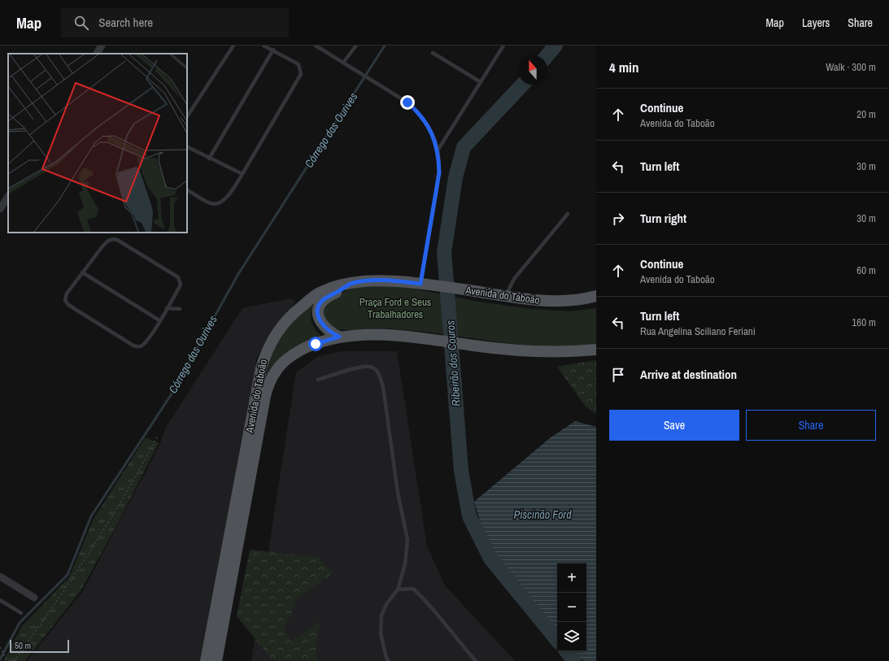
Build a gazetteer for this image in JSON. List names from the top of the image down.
{
  "streets": {
    "main road": ["Avenida do Taboão"]
  },
  "water": ["Córrego das Ourives", "Ribeirão dos Couros", "Piscinão Ford"],
  "parks": ["Praça Ford e Seus Trabalhadores"],
  "scale_bar": "50 m",
  "north": "top",
  "page": {
    "header": "Map",
    "search": "Search here",
    "nav": ["Map", "Layers", "Share"],
    "heading": ["4 min", "Walk · 300 m"],
    "list": [
      ["Continue", "Avenida do Taboão", "20 m"],
      ["Turn left", "30 m"],
      ["Turn right", "30 m"],
      ["Continue", "Avenida do Taboão", "60 m"],
      ["Turn left", "Rua Angelina Sciliano Feriani", "160 m"],
      "Arrive at destination"
    ],
    "buttons": ["Save", "Share"],
    "map_buttons": ["+", "−"],
    "scale": "50 m"
  }
}
